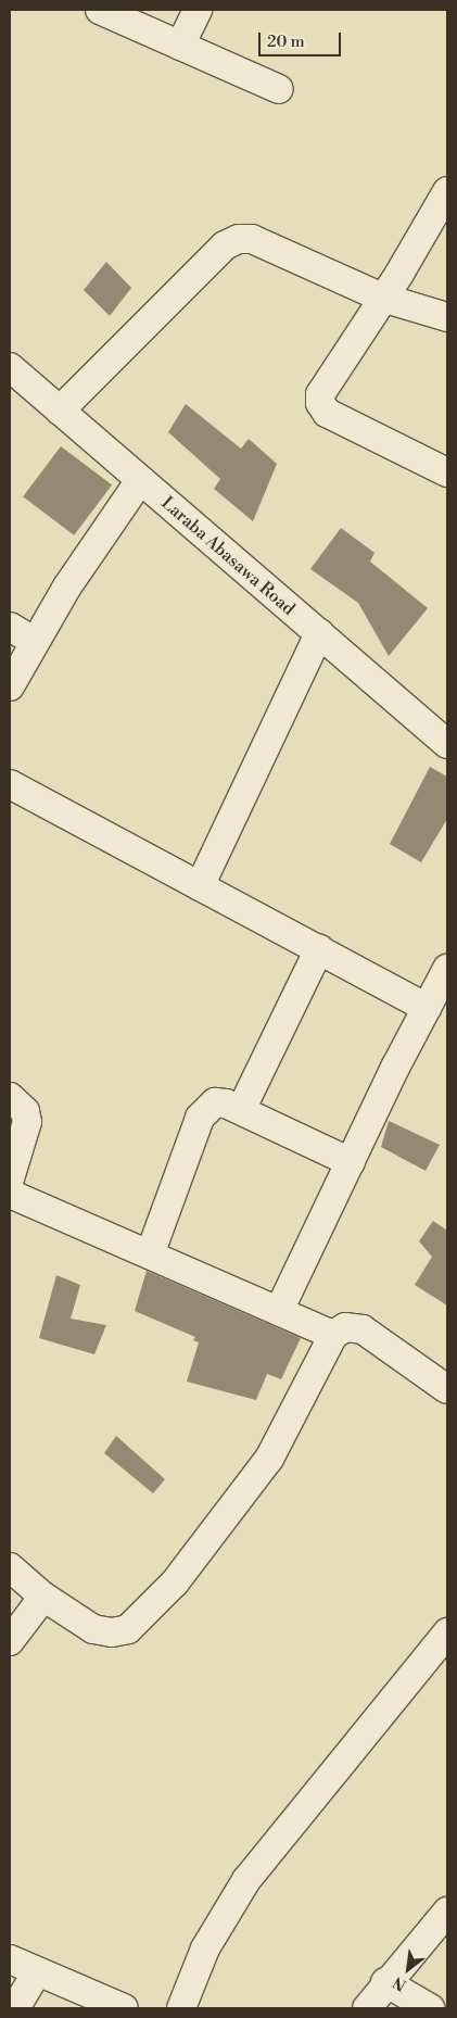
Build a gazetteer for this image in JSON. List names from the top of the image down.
{
  "streets": {
    "street": ["Laraba Abasawa Road"]
  },
  "scale_bar": "20 m",
  "north": "bottom left"
}
